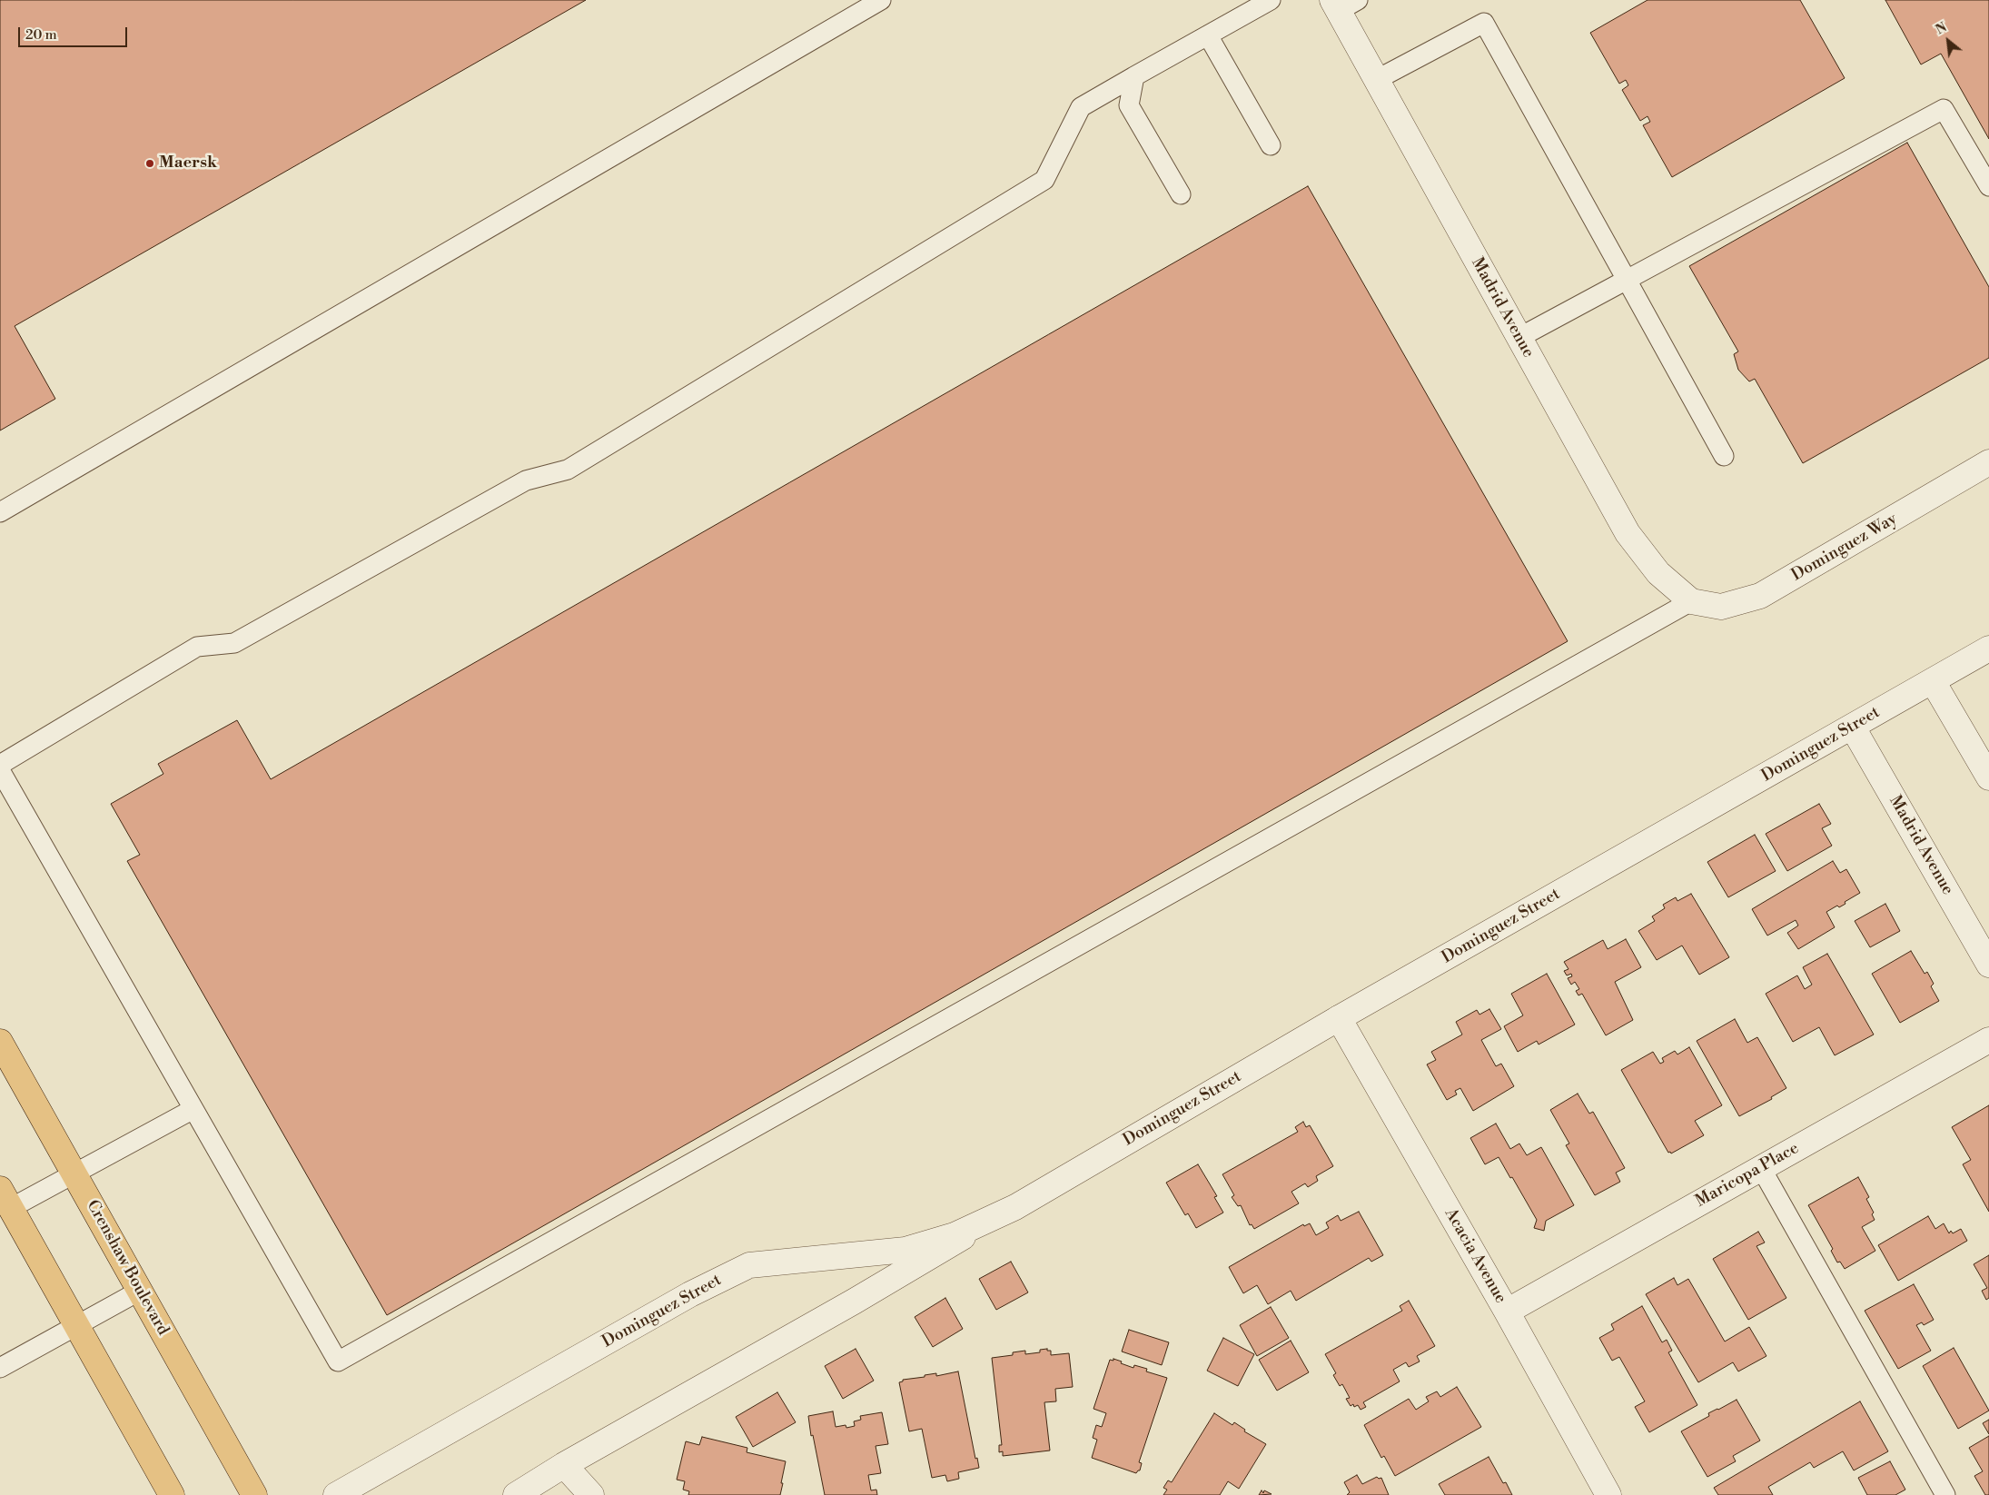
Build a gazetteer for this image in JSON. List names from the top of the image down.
{
  "streets": {
    "main road": ["Crenshaw Boulevard"],
    "street": [
      "Madrid Avenue",
      "Dominguez Way",
      "Dominguez Street",
      "Maricopa Place",
      "Acacia Avenue"
    ]
  },
  "crossings": [
    ["Madrid Avenue", "Dominguez Way"],
    ["Madrid Avenue", "Dominguez Street"],
    ["Dominguez Street", "Acacia Avenue"],
    ["Maricopa Place", "Acacia Avenue"]
  ],
  "places": ["Maersk"],
  "scale_bar": "20 m",
  "north": "top left"
}
